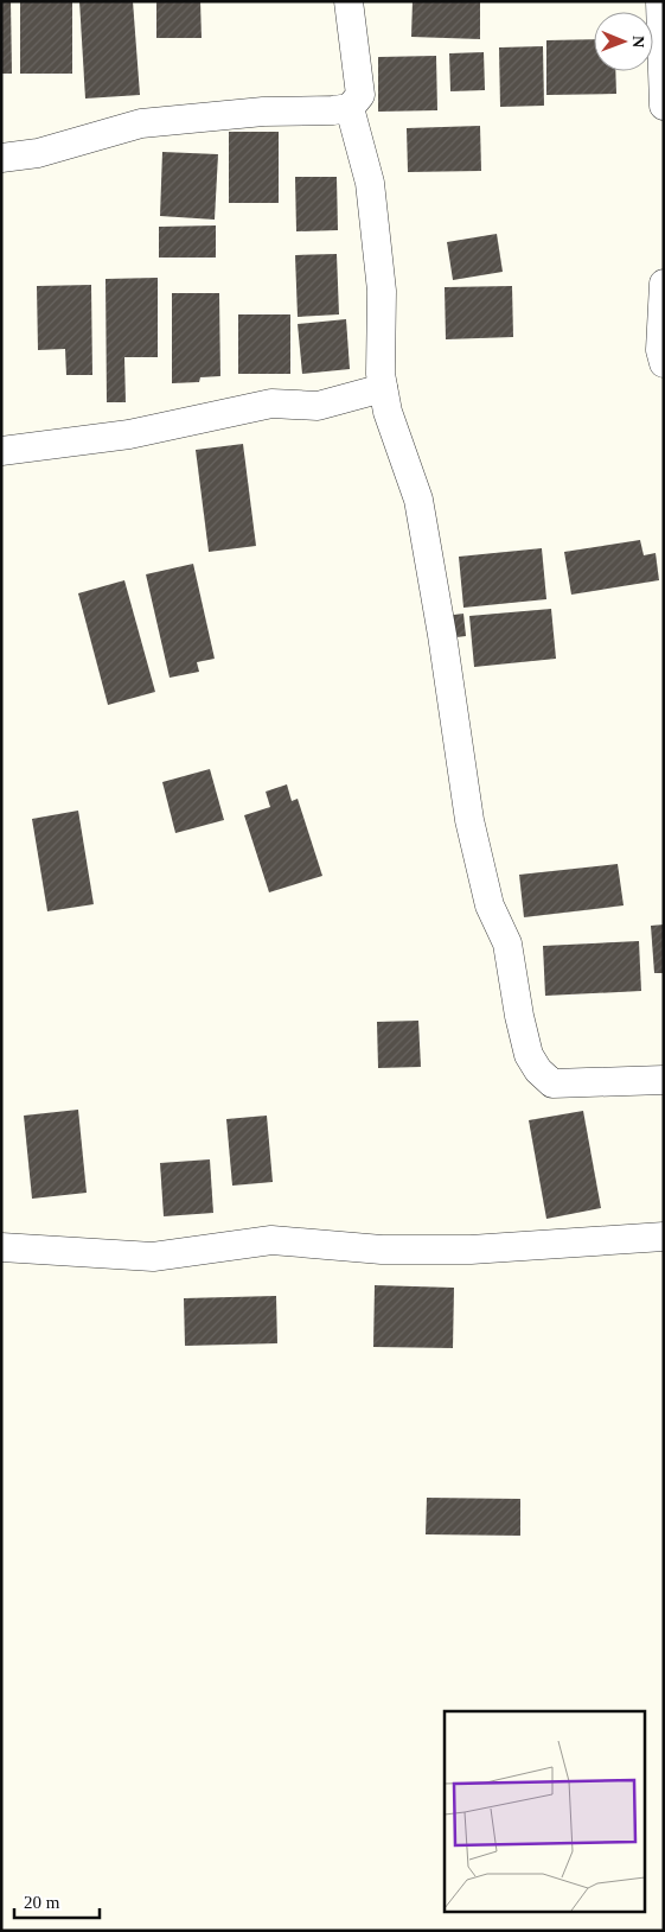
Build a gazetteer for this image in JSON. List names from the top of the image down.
{
  "scale_bar": "20 m",
  "north": "right"
}
